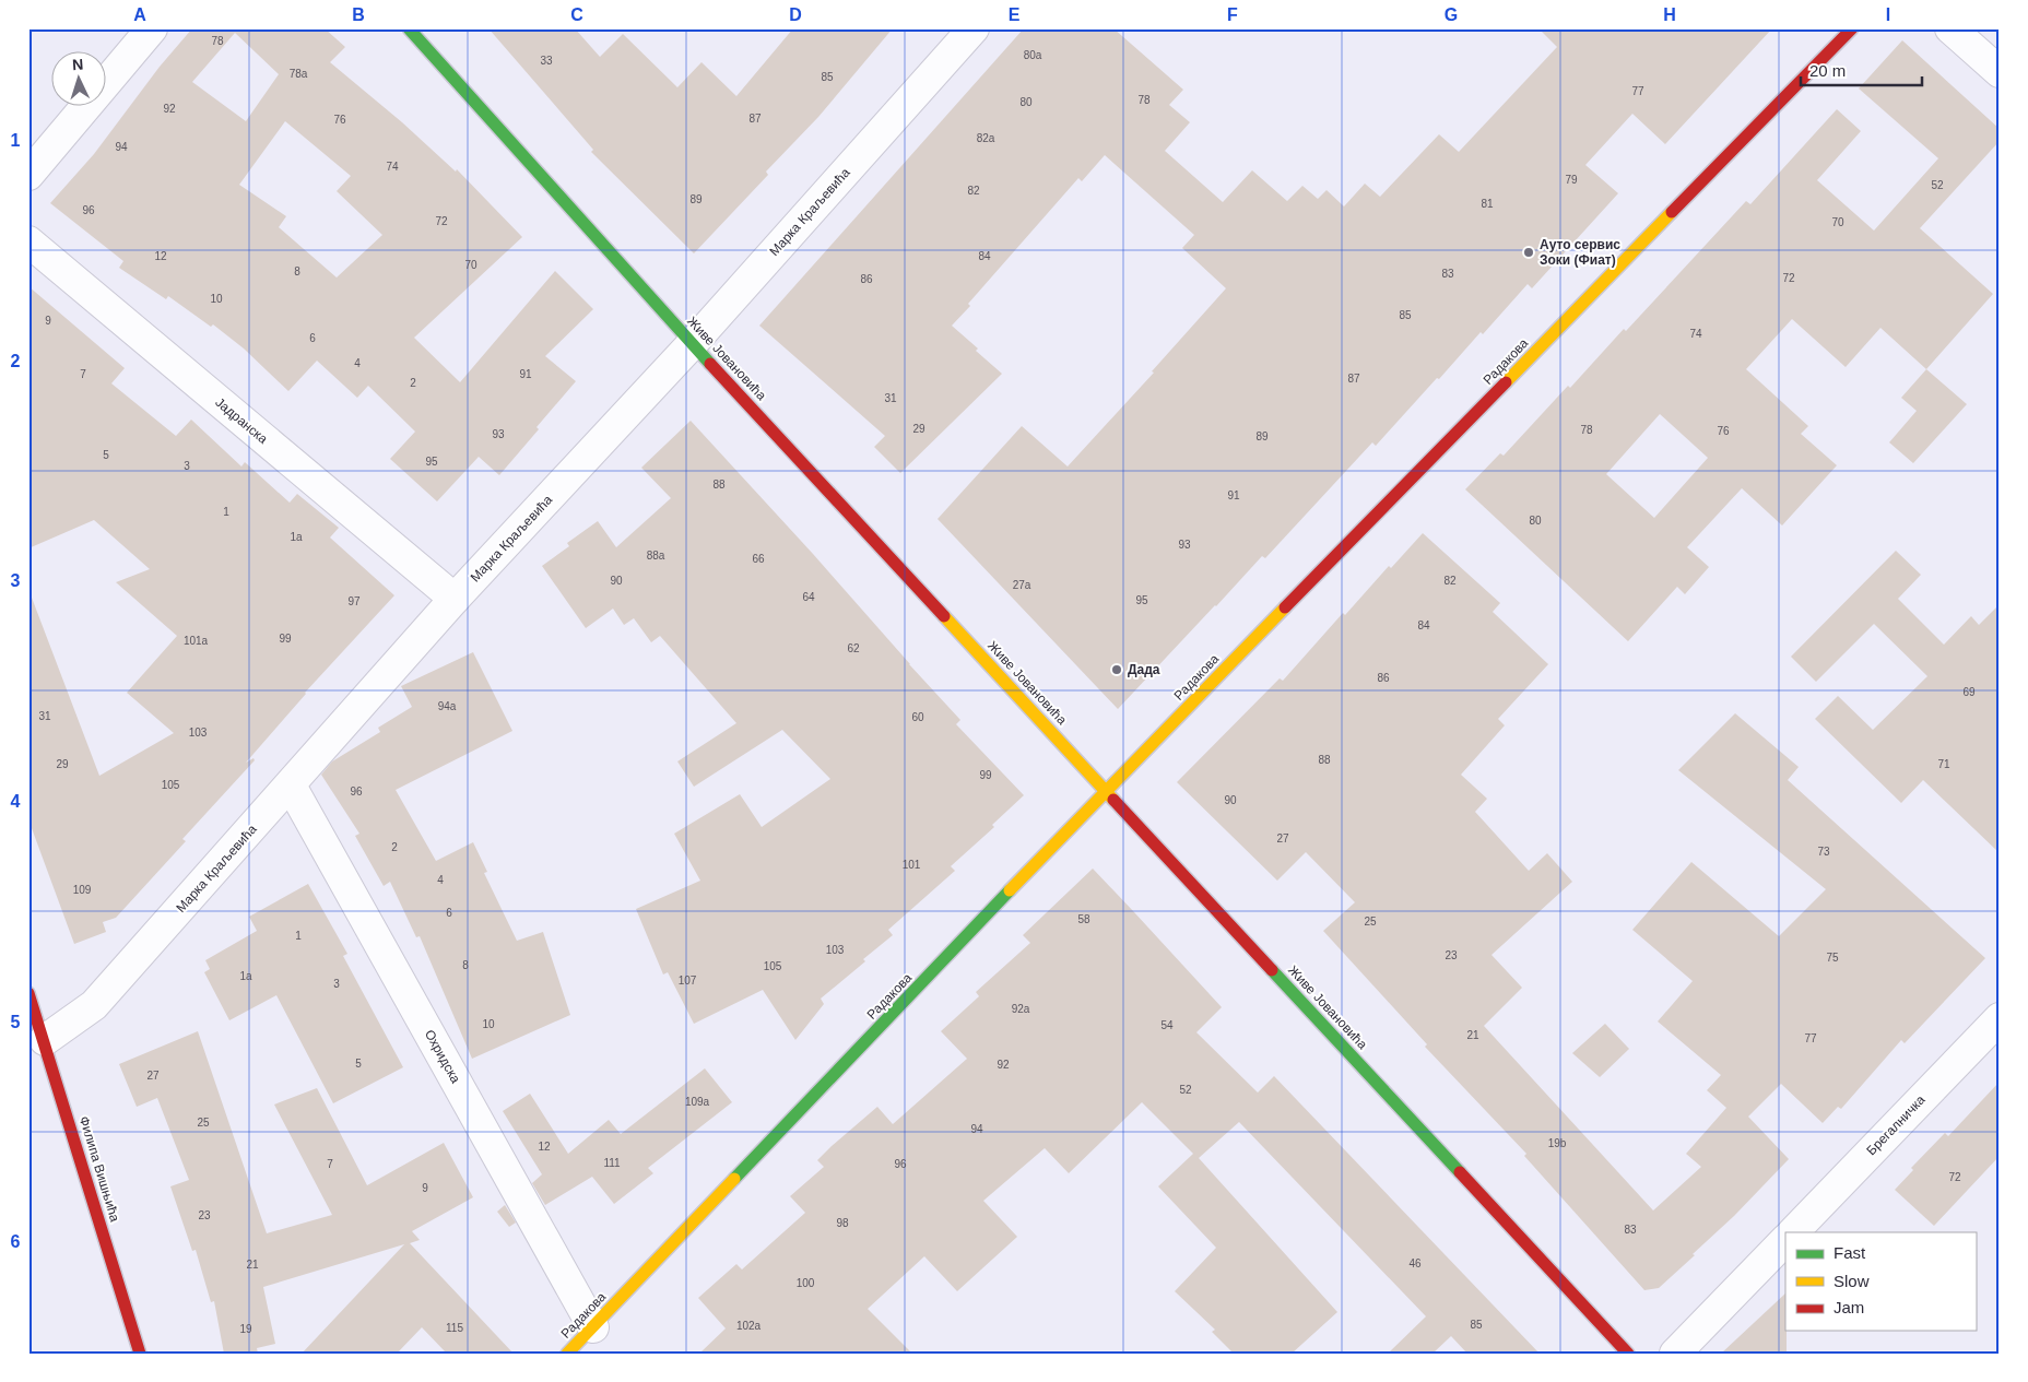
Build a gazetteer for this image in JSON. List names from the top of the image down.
{
  "streets": {
    "street": [
      "Марка Краљевића",
      "Живе Јовановића",
      "Радакова",
      "Јадранска",
      "Охридска",
      "Брегалничка",
      "Филипа Вишњића"
    ]
  },
  "crossings": [
    ["Марка Краљевића", "Живе Јовановића"],
    ["Марка Краљевића", "Јадранска"],
    ["Марка Краљевића", "Охридска"],
    ["Марка Краљевића", "Филипа Вишњића"],
    ["Живе Јовановића", "Радакова"],
    ["Радакова", "Охридска"]
  ],
  "places": ["Ауто сервис Зоки (Фиат)", "Дада"],
  "house_numbers": [
    "78",
    "80a",
    "33",
    "78a",
    "85",
    "77",
    "78",
    "80",
    "92",
    "87",
    "76",
    "82a",
    "94",
    "74",
    "79",
    "52",
    "82",
    "89",
    "81",
    "96",
    "72",
    "70",
    "12",
    "84",
    "70",
    "8",
    "83",
    "72",
    "86",
    "10",
    "85",
    "9",
    "74",
    "6",
    "4",
    "7",
    "91",
    "87",
    "2",
    "31",
    "29",
    "78",
    "76",
    "93",
    "89",
    "5",
    "95",
    "3",
    "88",
    "91",
    "1",
    "80",
    "1a",
    "93",
    "88a",
    "66",
    "90",
    "82",
    "27a",
    "64",
    "95",
    "97",
    "84",
    "99",
    "101a",
    "62",
    "86",
    "69",
    "94a",
    "31",
    "60",
    "103",
    "88",
    "29",
    "71",
    "99",
    "105",
    "96",
    "90",
    "27",
    "2",
    "73",
    "101",
    "4",
    "109",
    "6",
    "58",
    "25",
    "1",
    "103",
    "23",
    "75",
    "8",
    "105",
    "1a",
    "107",
    "3",
    "92a",
    "10",
    "54",
    "21",
    "77",
    "5",
    "92",
    "27",
    "52",
    "109a",
    "25",
    "94",
    "19b",
    "12",
    "111",
    "7",
    "96",
    "72",
    "9",
    "23",
    "98",
    "83",
    "46",
    "21",
    "100",
    "85",
    "102a",
    "115",
    "19"
  ],
  "legend": ["Fast", "Slow", "Jam"],
  "scale_bar": "20 m",
  "north": "top",
  "grid": {
    "columns": [
      "A",
      "B",
      "C",
      "D",
      "E",
      "F",
      "G",
      "H",
      "I"
    ],
    "rows": [
      "1",
      "2",
      "3",
      "4",
      "5",
      "6"
    ]
  }
}
